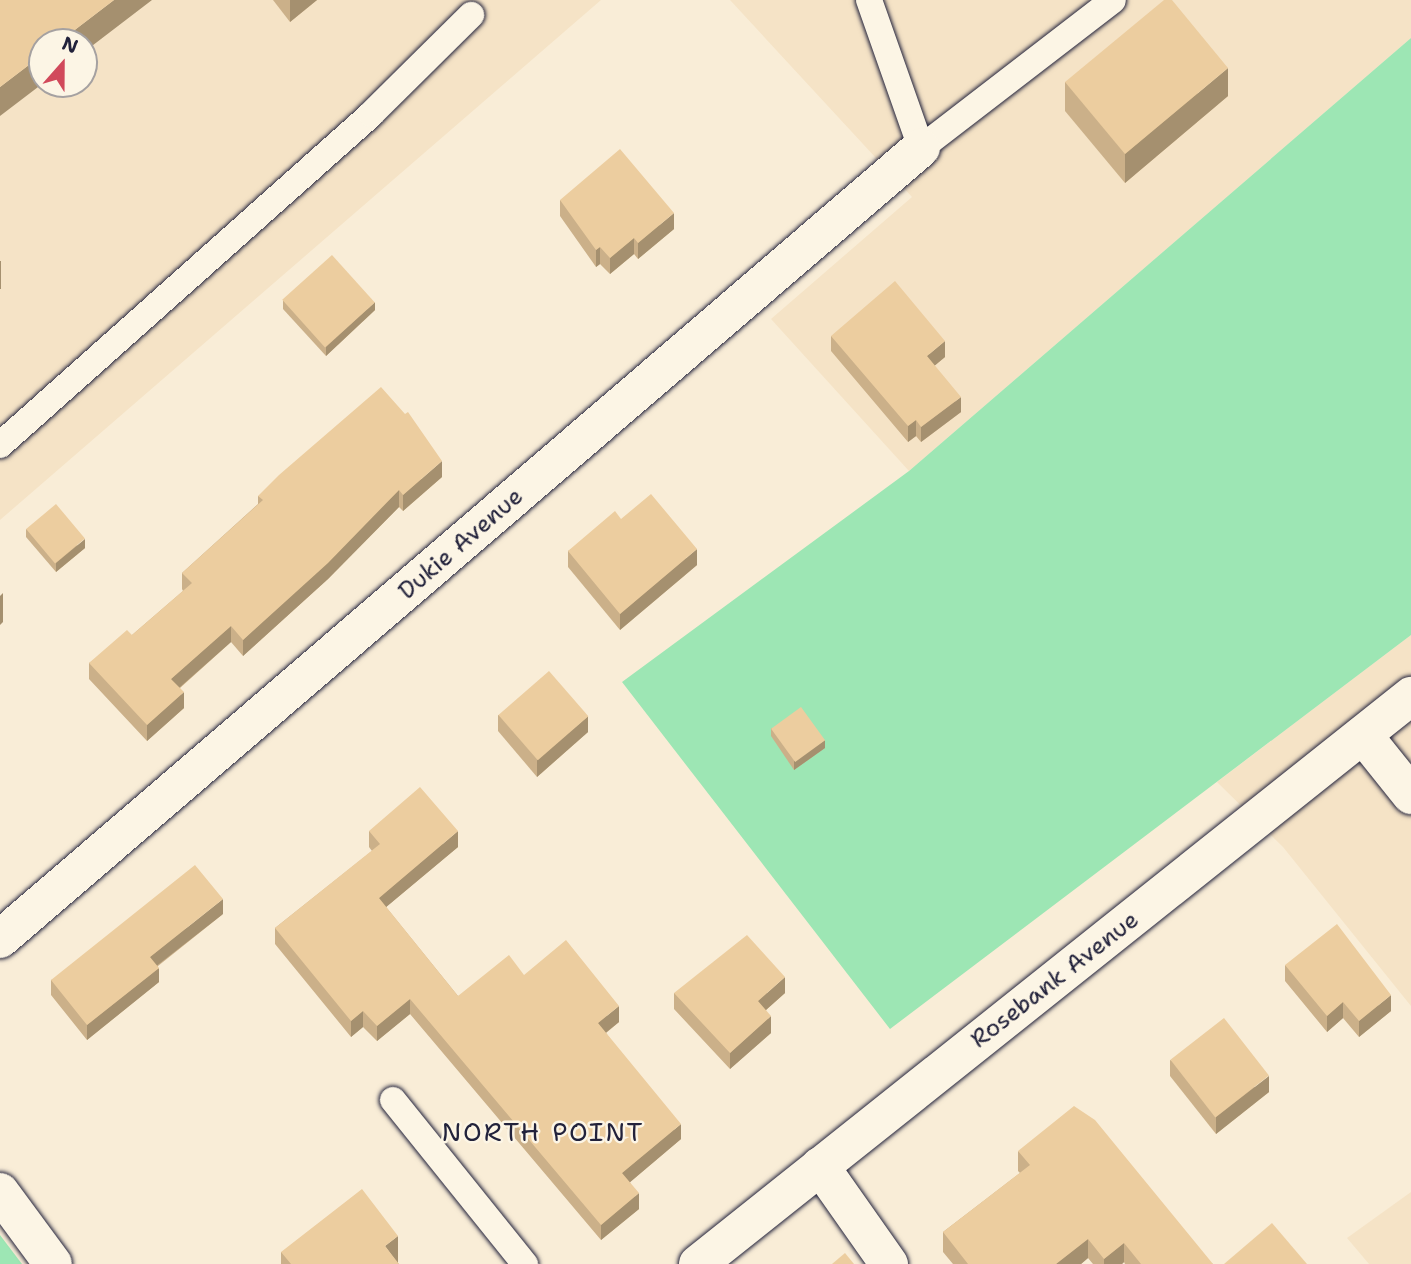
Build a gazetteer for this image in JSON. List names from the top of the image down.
{
  "streets": {
    "street": ["Dukie Avenue", "Rosebank Avenue"]
  },
  "districts": ["NORTH POINT"],
  "north": "top"
}
